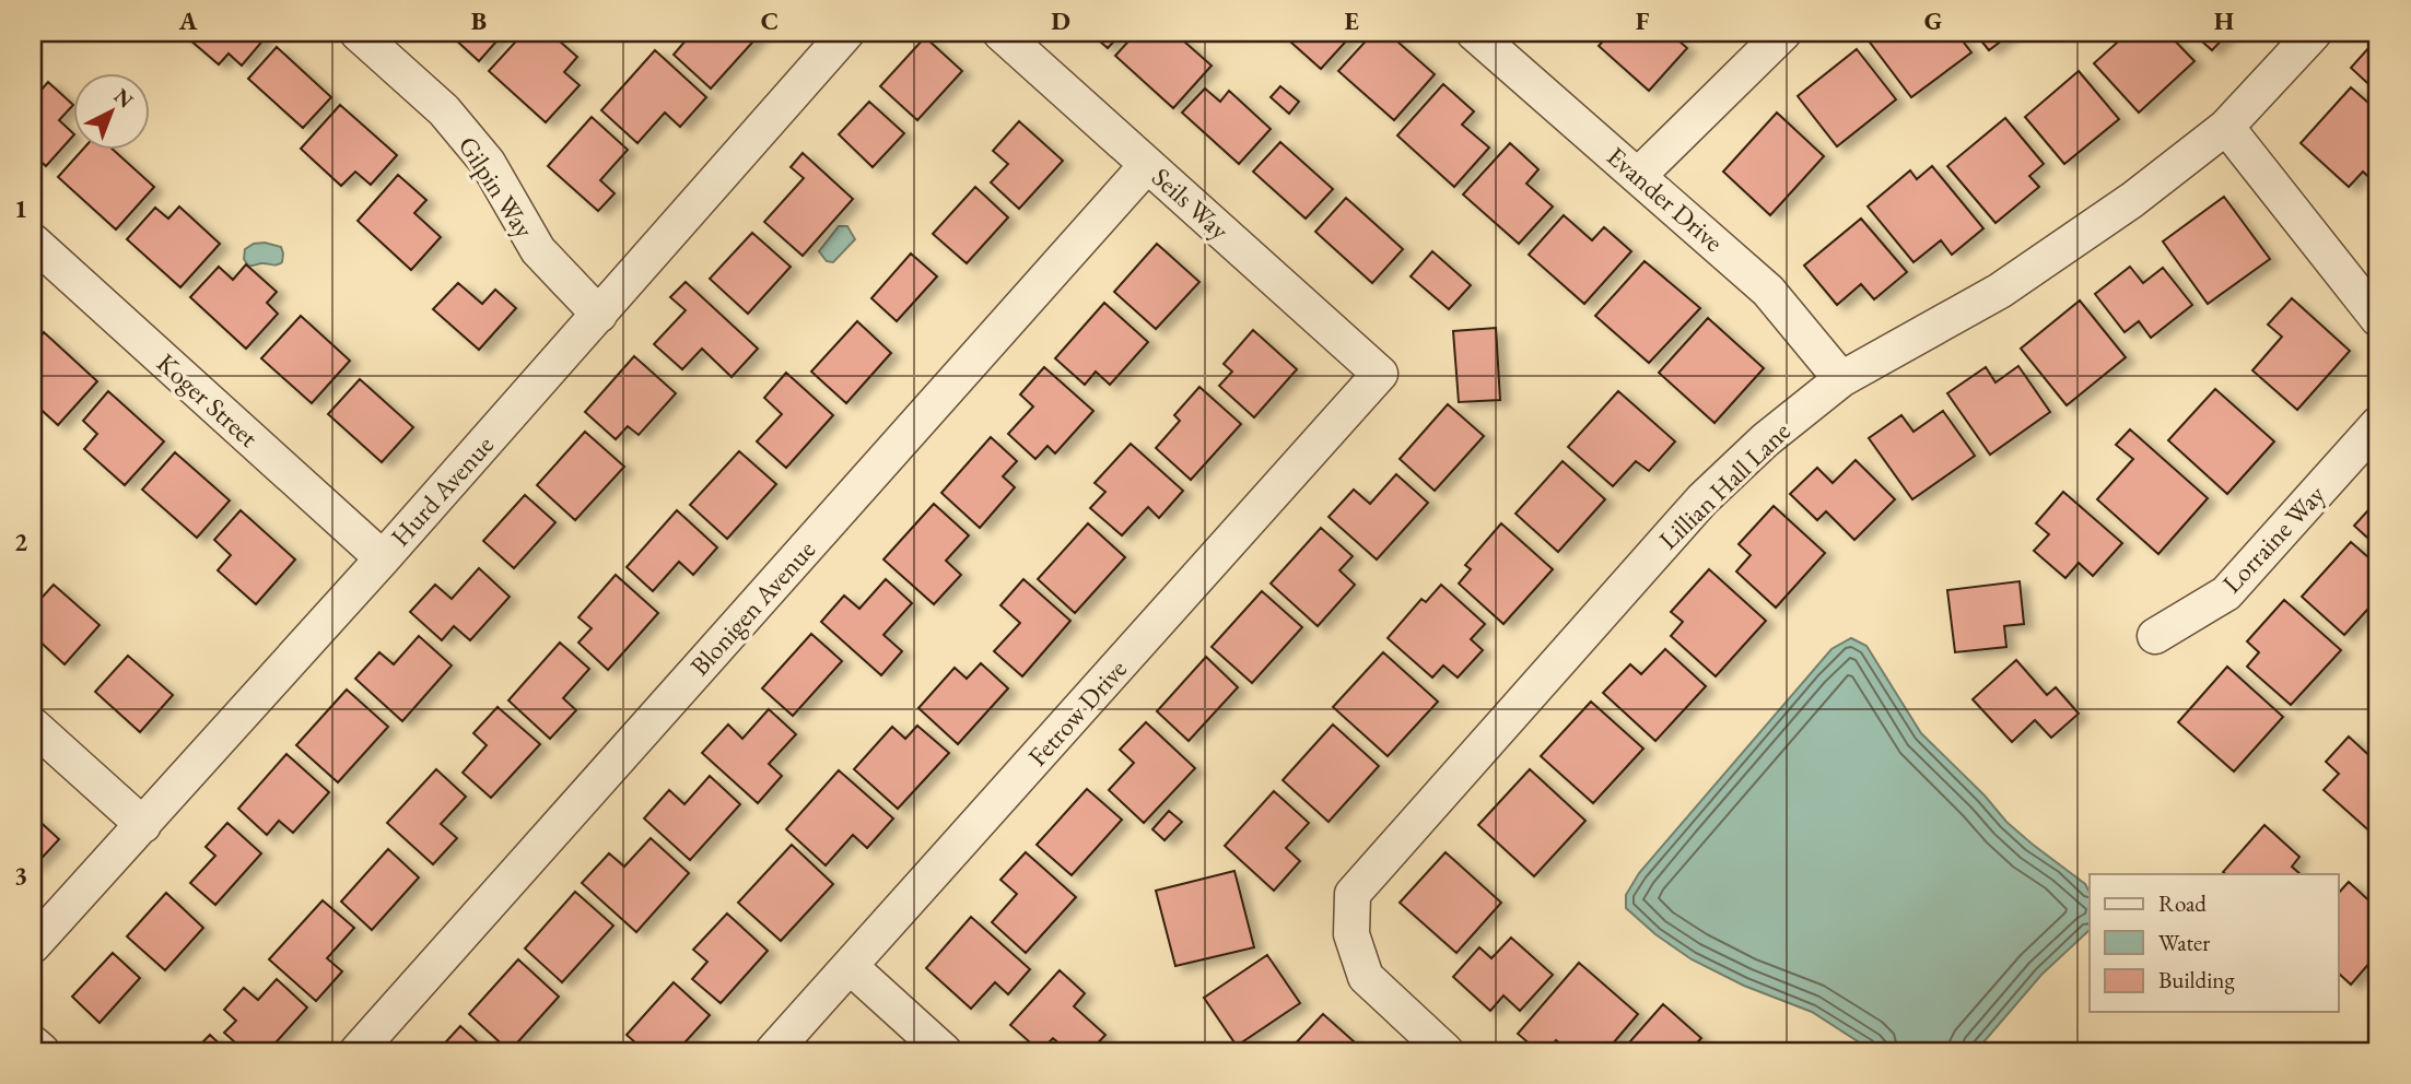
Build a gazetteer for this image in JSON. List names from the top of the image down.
{
  "streets": {
    "street": [
      "Gilpin Way",
      "Evander Drive",
      "Seils Way",
      "Koger Street",
      "Lillian Hall Lane",
      "Hurd Avenue",
      "Lorraine Way",
      "Blonigen Avenue",
      "Fetrow Drive"
    ]
  },
  "crossings": [
    ["Gilpin Way", "Hurd Avenue"],
    ["Evander Drive", "Lillian Hall Lane"],
    ["Seils Way", "Blonigen Avenue"],
    ["Seils Way", "Fetrow Drive"],
    ["Koger Street", "Hurd Avenue"]
  ],
  "legend": ["Road", "Water", "Building"],
  "north": "top right",
  "grid": {
    "columns": [
      "A",
      "B",
      "C",
      "D",
      "E",
      "F",
      "G",
      "H"
    ],
    "rows": ["1", "2", "3"]
  }
}
